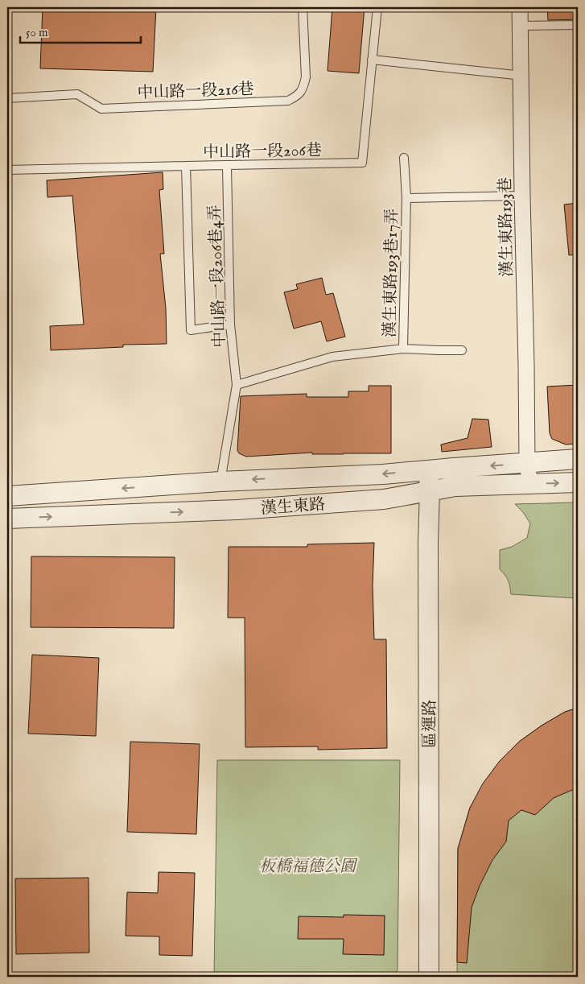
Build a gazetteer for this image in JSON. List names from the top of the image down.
{
  "streets": {
    "street": ["漢生東路193巷", "漢生東路", "區運路"],
    "lane": [
      "中山路一段216巷",
      "中山路一段206巷",
      "漢生東路193巷17弄",
      "中山路一段206巷4弄"
    ]
  },
  "crossings": [
    ["中山路一段206巷", "中山路一段206巷4弄"],
    ["漢生東路193巷", "漢生東路193巷17弄"],
    ["漢生東路193巷", "漢生東路"],
    ["中山路一段206巷4弄", "漢生東路"],
    ["漢生東路", "區運路"]
  ],
  "parks": ["板橋福德公園"],
  "scale_bar": "50 m"
}
